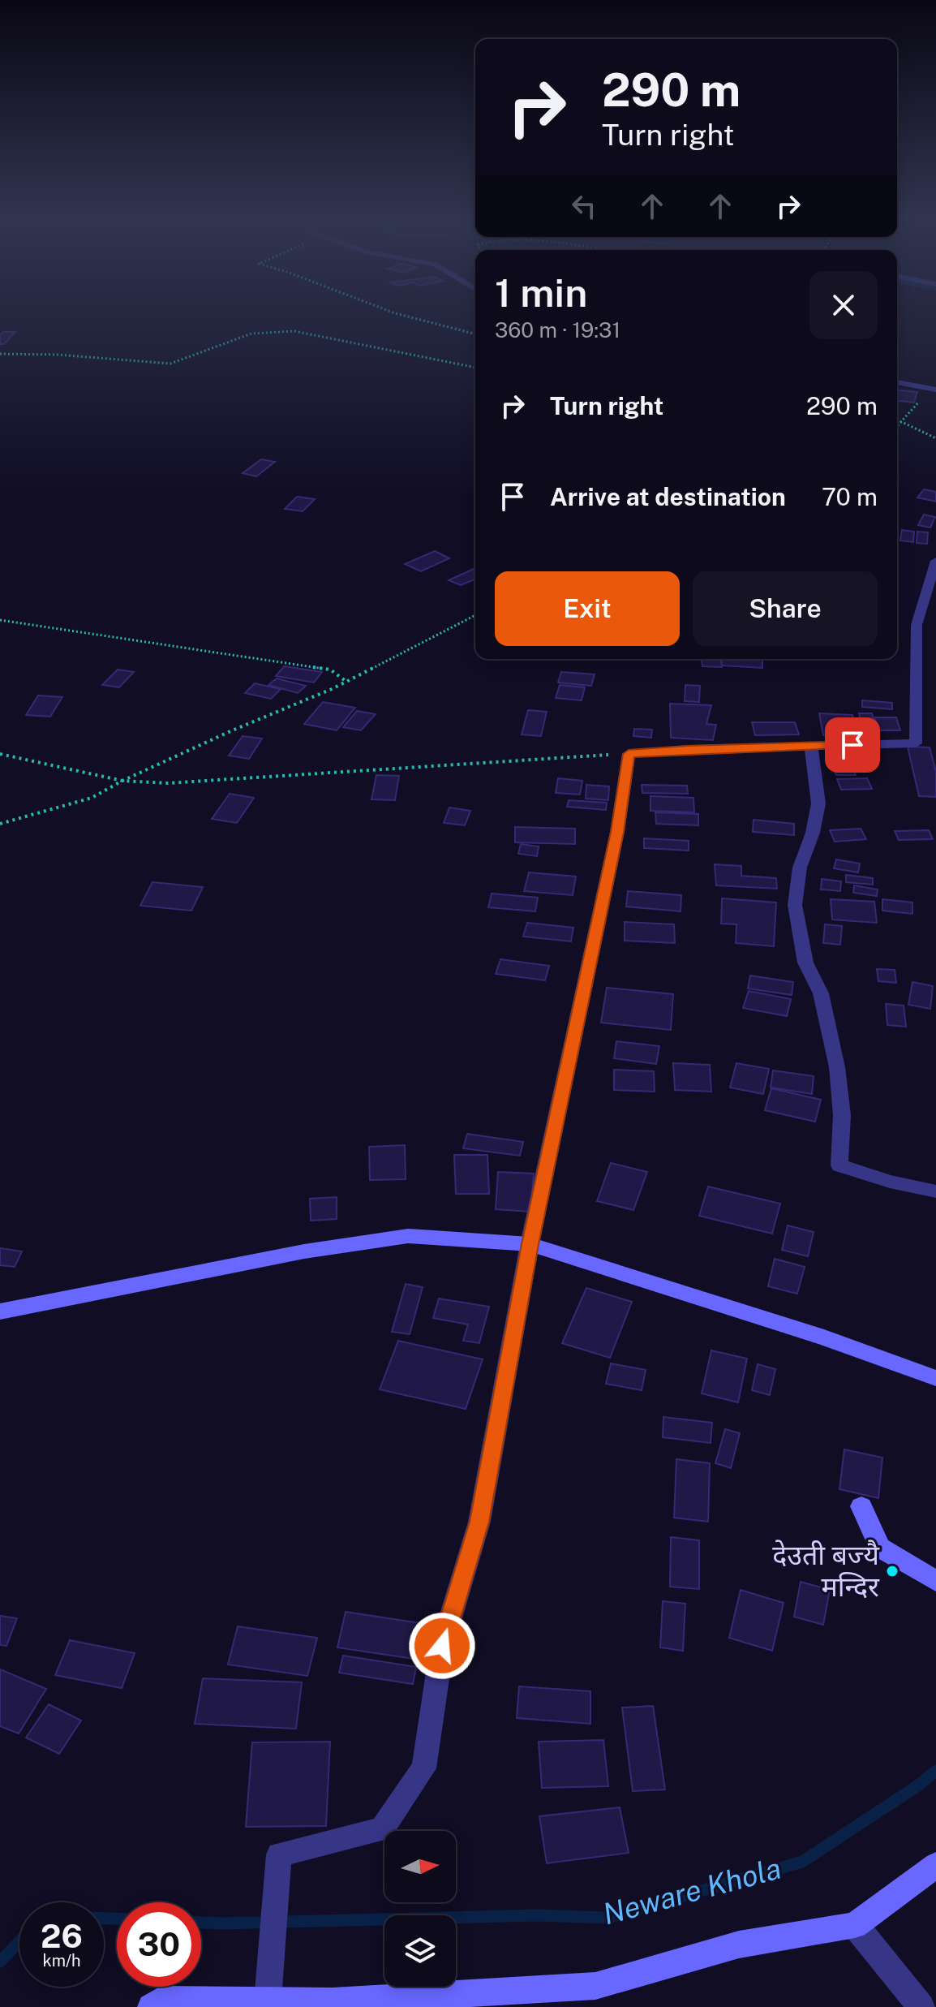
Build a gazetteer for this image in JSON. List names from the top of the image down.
{
  "water": ["Neware Khola"],
  "places": ["देउती बज्यै मन्दिर"],
  "north": "right",
  "page": {
    "turn": ["290 m", "Turn right"],
    "heading": ["1 min", "360 m · 19:31"],
    "list": [
      {
        "name": "Turn right",
        "value": "290 m"
      },
      {
        "name": "Arrive at destination",
        "value": "70 m"
      }
    ],
    "buttons": ["Exit", "Share"],
    "speed": "26 km/h",
    "limit": "30"
  }
}
